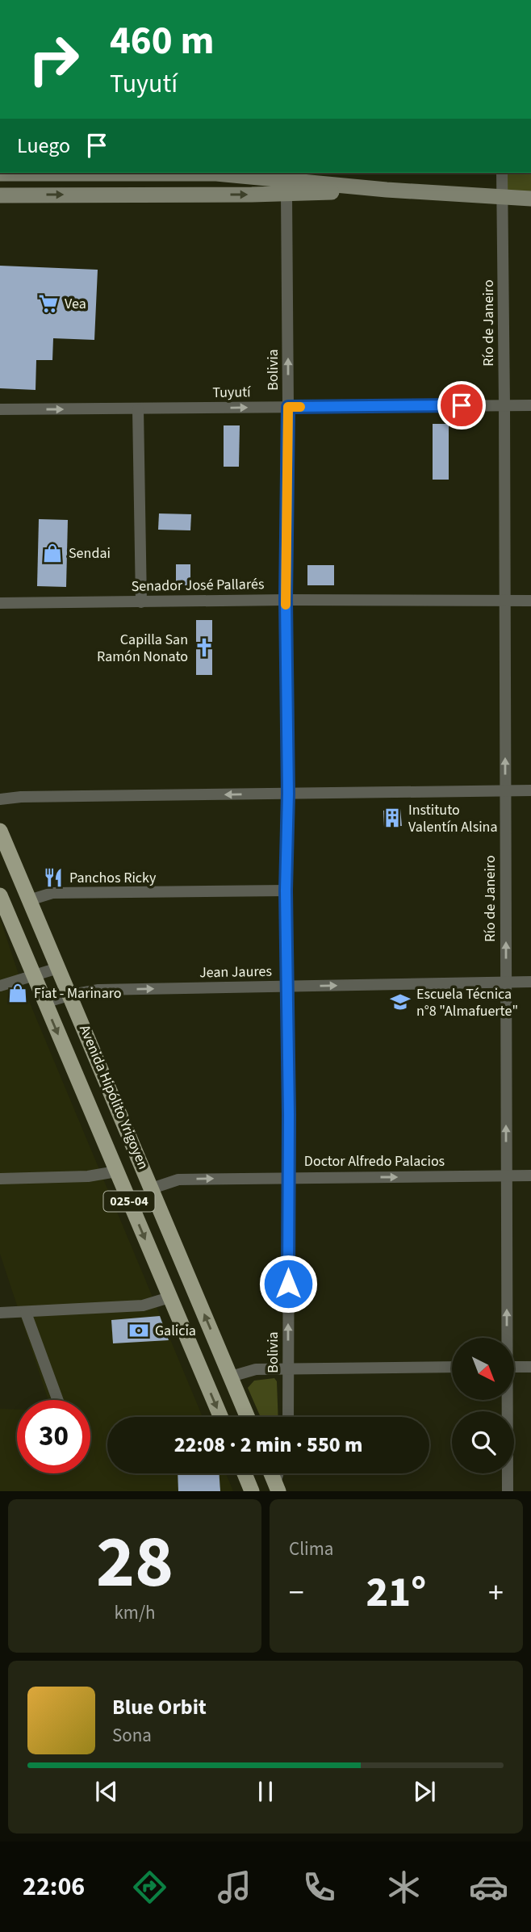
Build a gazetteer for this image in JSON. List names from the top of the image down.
{
  "streets": {
    "main road": ["Avenida Hipólito Yrigoyen", "025-04"],
    "street": [
      "Río de Janeiro",
      "Bolivia",
      "Tuyutí",
      "Senador José Pallarés",
      "Jean Jaures",
      "Doctor Alfredo Palacios"
    ]
  },
  "crossings": [
    ["Río de Janeiro", "Tuyutí"],
    ["Río de Janeiro", "Senador José Pallarés"],
    ["Río de Janeiro", "Jean Jaures"],
    ["Río de Janeiro", "Doctor Alfredo Palacios"],
    ["Bolivia", "Tuyutí"],
    ["Bolivia", "Senador José Pallarés"],
    ["Bolivia", "Jean Jaures"],
    ["Bolivia", "Doctor Alfredo Palacios"],
    ["Jean Jaures", "Avenida Hipólito Yrigoyen"],
    ["Avenida Hipólito Yrigoyen", "Doctor Alfredo Palacios"]
  ],
  "one_way": ["Río de Janeiro", "Tuyutí", "Doctor Alfredo Palacios"],
  "places": {
    "supermarket": ["Vea"],
    "shop": ["Sendai", "Fiat - Marinaro"],
    "church": ["Capilla San Ramón Nonato"],
    "building": ["Instituto Valentín Alsina"],
    "restaurant": ["Panchos Ricky"],
    "school or university": ["Escuela Técnica n°8 \"Almafuerte\""],
    "bank": ["Galicia"]
  },
  "north": "bottom right",
  "page": {
    "turn": ["460 m", "Tuyutí"],
    "then": "Luego",
    "limit": "30",
    "trip": "22:08 · 2 min · 550 m",
    "tile": [
      ["28", "km/h"],
      "Clima"
    ],
    "heat": ["−", "21°", "+"],
    "song": ["Blue Orbit", "Sona"],
    "tabs": "22:06"
  }
}
